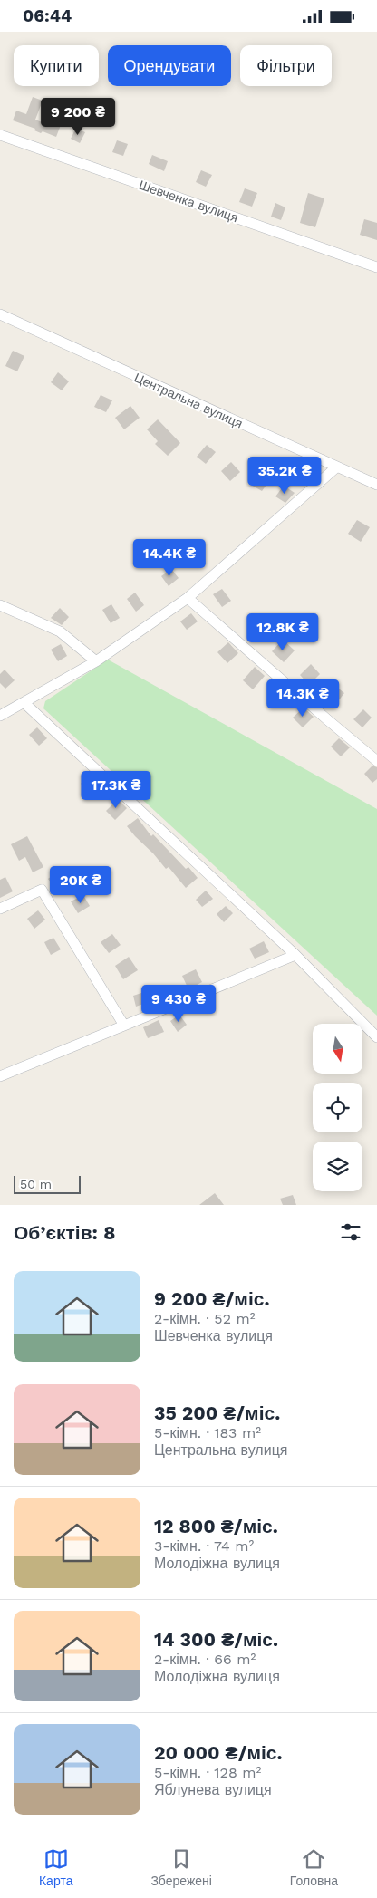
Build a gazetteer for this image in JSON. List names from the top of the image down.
{
  "streets": {
    "street": ["Шевченка вулиця", "Центральна вулиця"]
  },
  "scale_bar": "50 m",
  "north": "bottom",
  "page": {
    "status": "06:44",
    "chip": ["Купити", "Орендувати", "Фільтри"],
    "price": [
      "9 200 ₴",
      "35.2K ₴",
      "14.4K ₴",
      "12.8K ₴",
      "14.3K ₴",
      "17.3K ₴",
      "20K ₴",
      "9 430 ₴"
    ],
    "scale": "50 m",
    "heading": "Об’єктів: 8",
    "list": [
      {
        "name": "9 200 ₴/міс.",
        "note": "2-кімн. · 52 m² · Шевченка вулиця"
      },
      {
        "name": "35 200 ₴/міс.",
        "note": "5-кімн. · 183 m² · Центральна вулиця"
      },
      {
        "name": "12 800 ₴/міс.",
        "note": "3-кімн. · 74 m² · Молодіжна вулиця"
      },
      {
        "name": "14 300 ₴/міс.",
        "note": "2-кімн. · 66 m² · Молодіжна вулиця"
      },
      {
        "name": "20 000 ₴/міс.",
        "note": "5-кімн. · 128 m² · Яблунева вулиця"
      }
    ],
    "tabs": ["Карта", "Збережені", "Головна"]
  }
}
